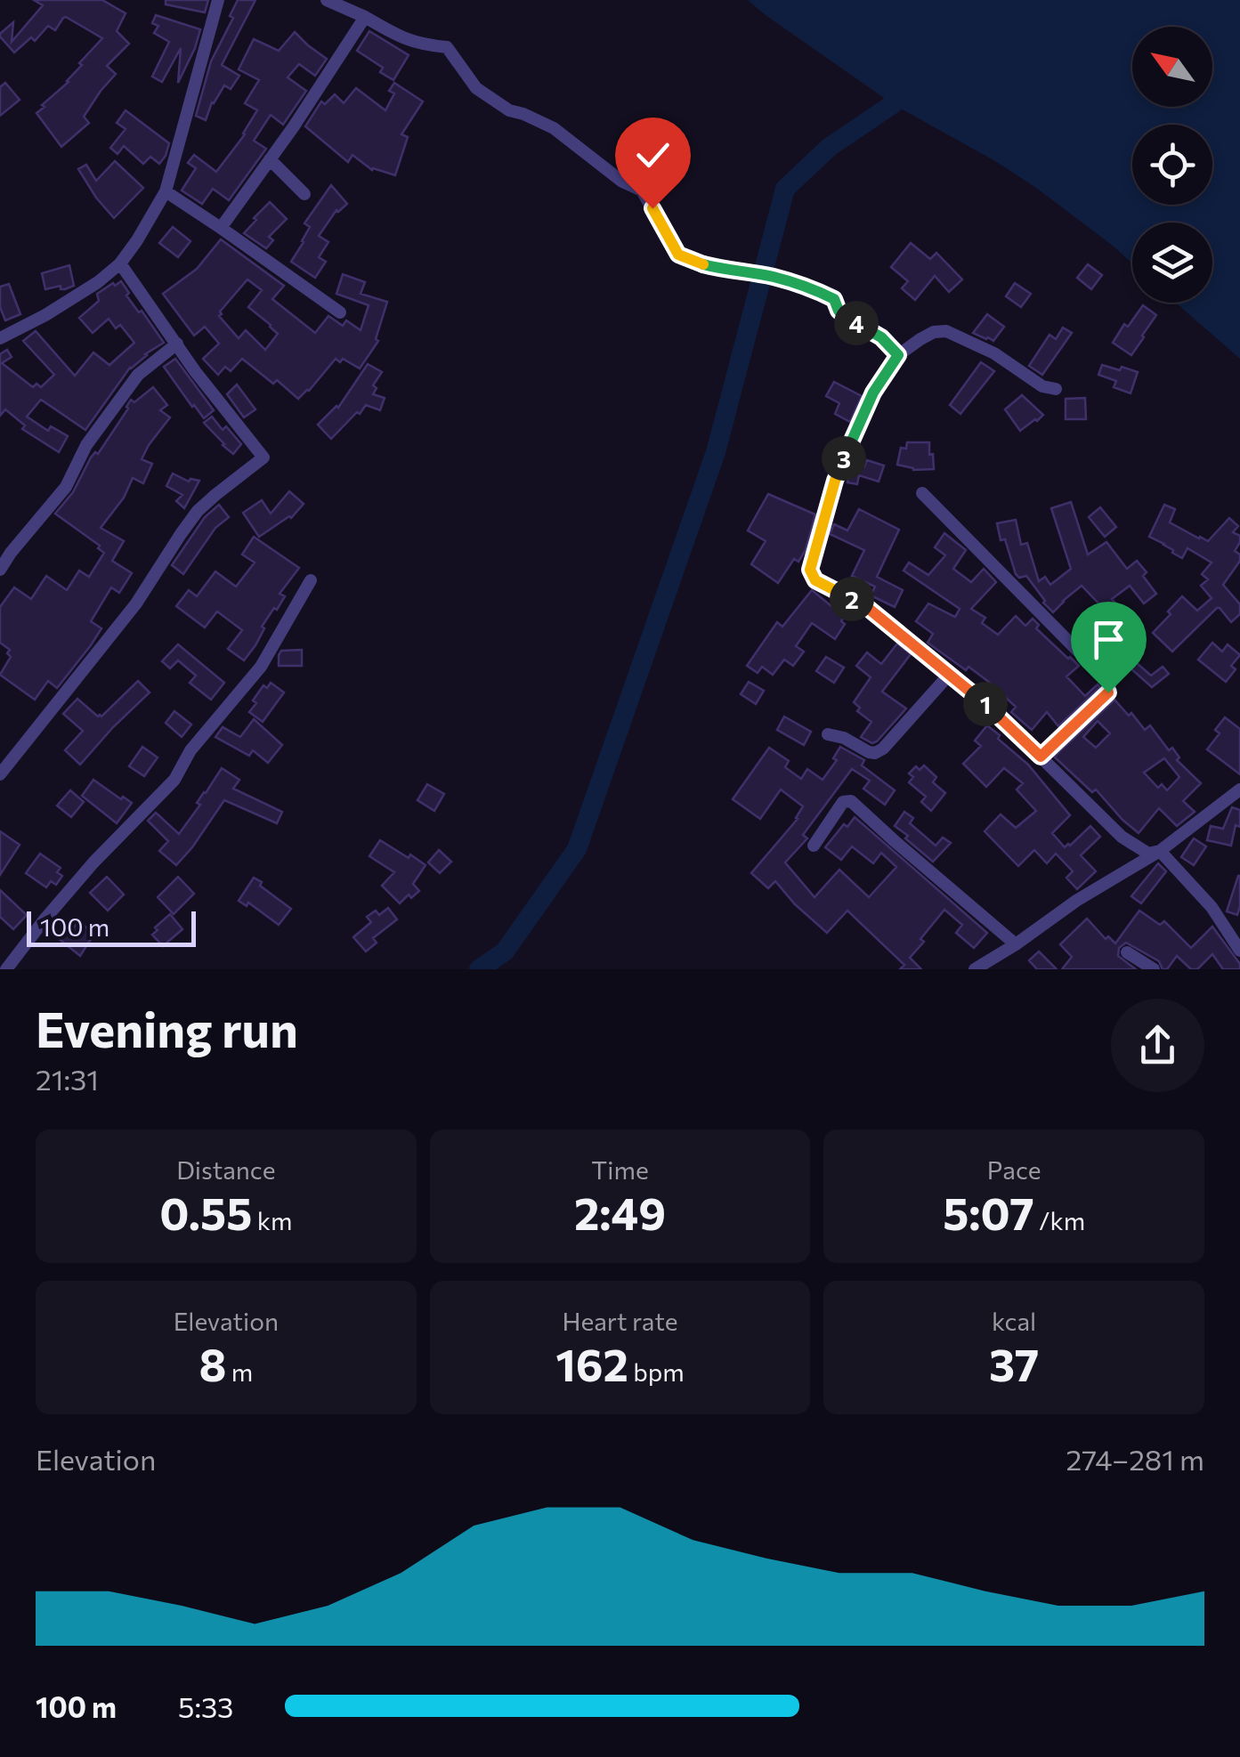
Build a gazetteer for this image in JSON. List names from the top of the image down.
{
  "scale_bar": "100 m",
  "north": "top left",
  "page": {
    "pins": [
      "4",
      "3",
      "2",
      "1"
    ],
    "scale": "100 m",
    "heading": ["Evening run", "21:31"],
    "stats": [
      ["Distance", "0.55 km"],
      ["Time", "2:49"],
      ["Pace", "5:07 /km"],
      ["Elevation", "8 m"],
      ["Heart rate", "162 bpm"],
      ["kcal", "37"]
    ],
    "chart": ["Elevation", "274–281 m"],
    "list": [
      {
        "name": "100 m",
        "note": "5:33"
      }
    ]
  }
}
